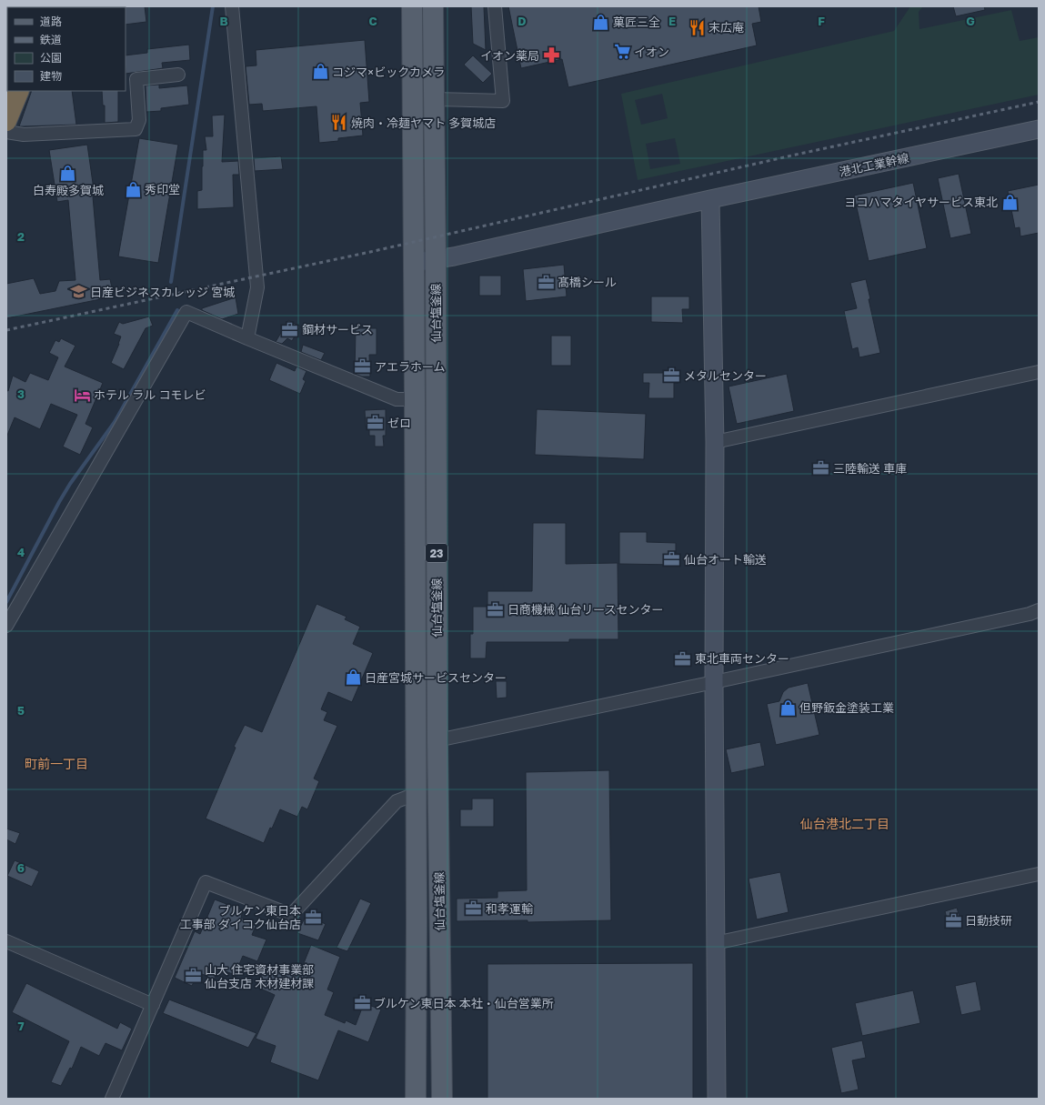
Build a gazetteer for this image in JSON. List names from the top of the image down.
{
  "streets": {
    "main road": ["仙台塩釜線", "23"],
    "street": ["港北工業幹線"]
  },
  "crossings": [
    ["港北工業幹線", "仙台塩釜線"]
  ],
  "districts": ["町前一丁目", "仙台港北二丁目"],
  "places": {
    "shop": [
      "菓匠三全",
      "コジマ×ビックカメラ",
      "白寿殿多賀城",
      "秀印堂",
      "ヨコハマタイヤサービス東北",
      "日産宮城サービスセンター",
      "但野鈑金塗装工業"
    ],
    "restaurant": ["末広庵", "焼肉・冷麺ヤマト 多賀城店"],
    "supermarket": ["イオン"],
    "pharmacy": ["イオン薬局"],
    "office": [
      "髙橋シール",
      "鋼材サービス",
      "アエラホーム",
      "メタルセンター",
      "ゼロ",
      "三陸輸送 車庫",
      "仙台オート輸送",
      "日商機械 仙台リースセンター",
      "東北車両センター",
      "和孝運輸",
      "ブルケン東日本 工事部 ダイコク仙台店",
      "日動技研",
      "山大 住宅資材事業部 仙台支店 木材建材課",
      "ブルケン東日本 本社・仙台営業所"
    ],
    "school or university": ["日産ビジネスカレッジ 宮城"],
    "hotel": ["ホテル ラル コモレビ"]
  },
  "legend": [
    "道路",
    "鉄道",
    "公園",
    "建物"
  ],
  "grid": {
    "columns": [
      "B",
      "C",
      "D",
      "E",
      "F",
      "G"
    ],
    "rows": [
      "2",
      "3",
      "4",
      "5",
      "6",
      "7"
    ]
  }
}
